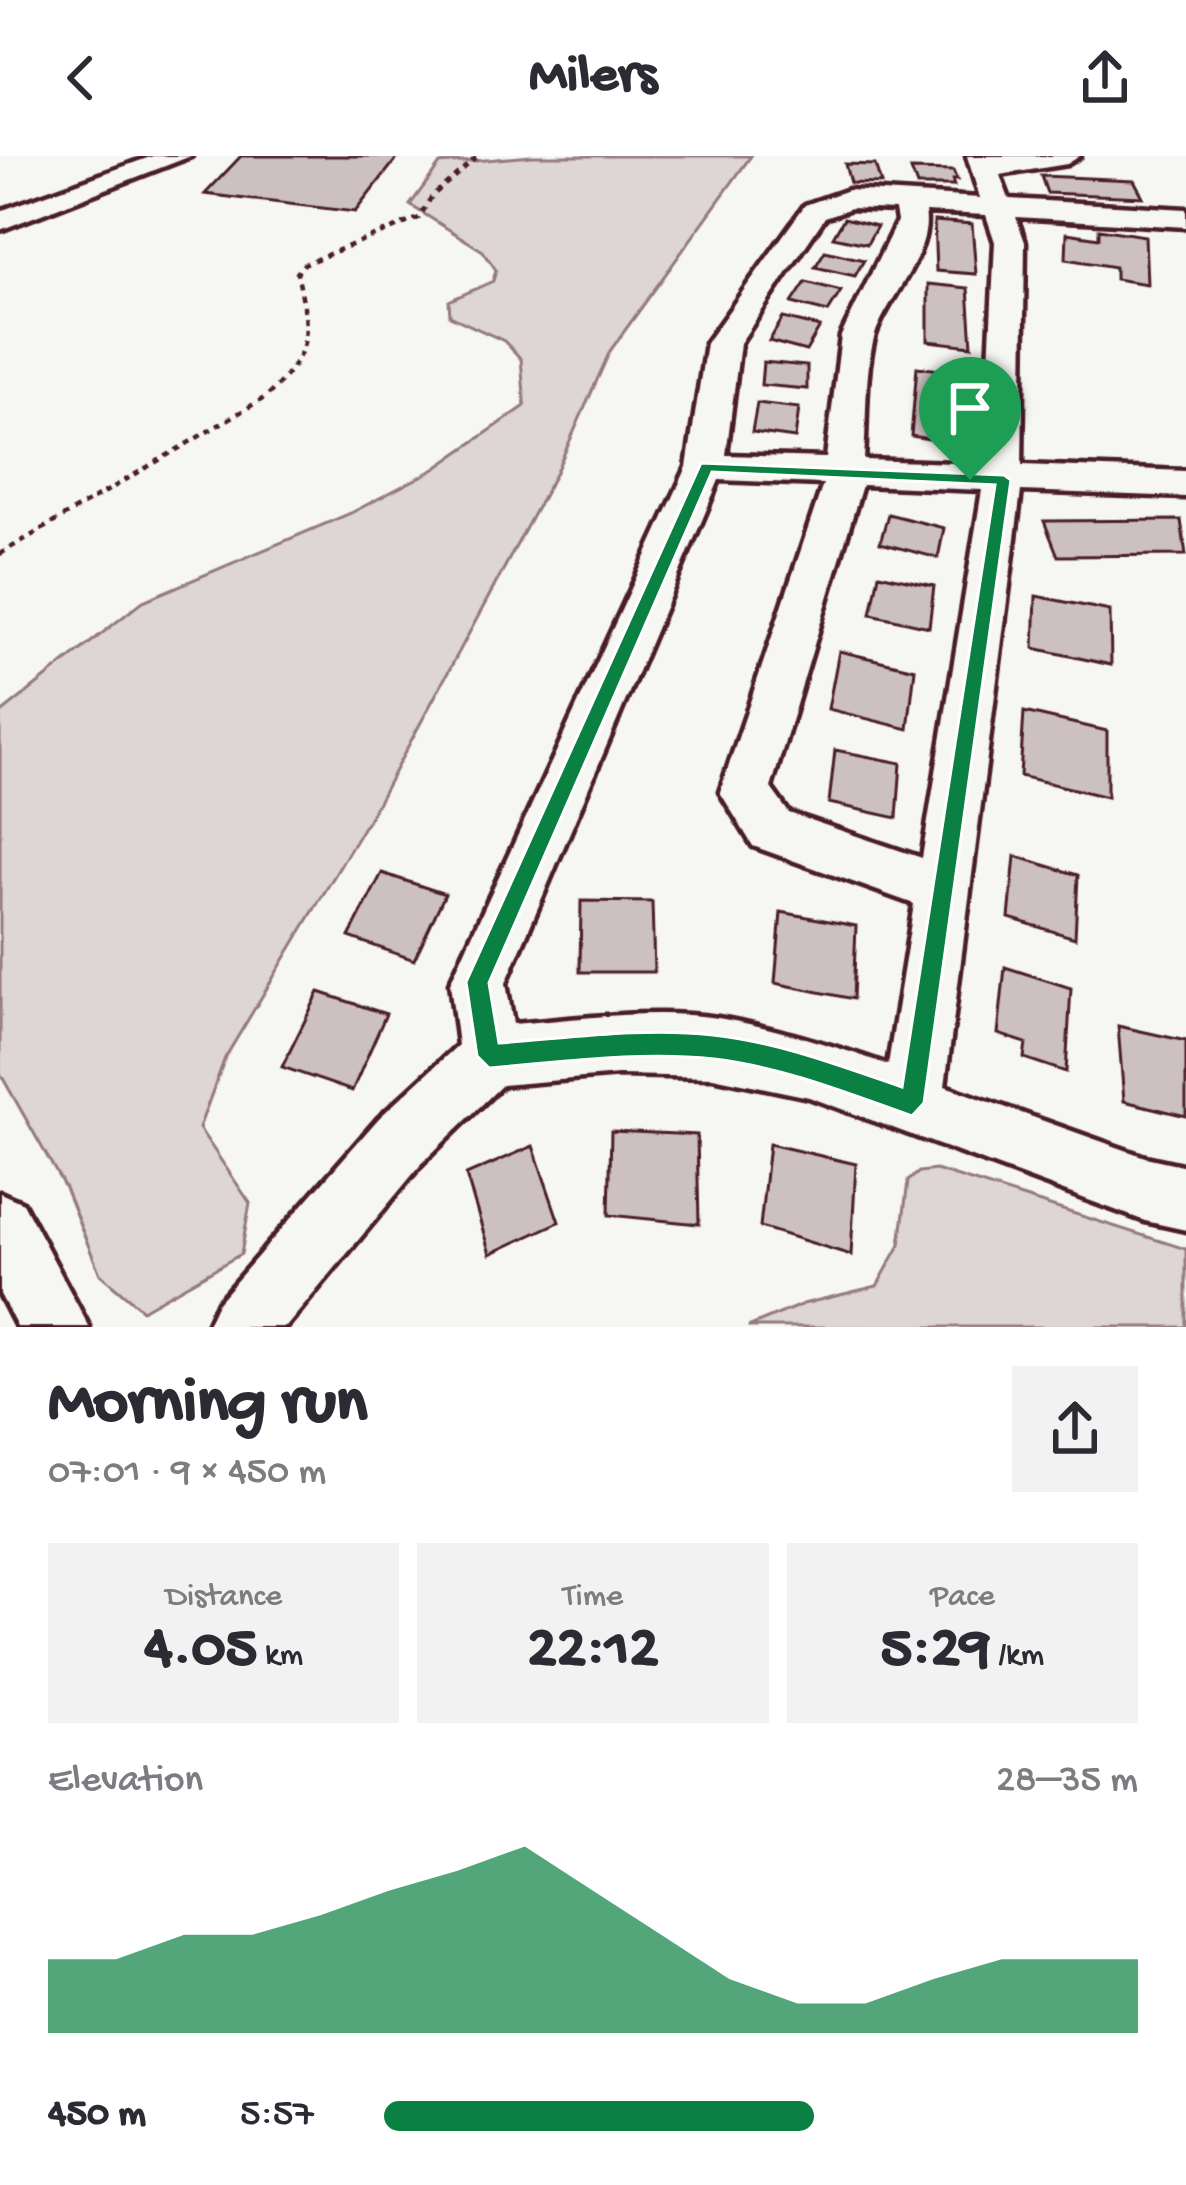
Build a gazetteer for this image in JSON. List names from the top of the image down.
{
  "page": {
    "header": "Milers",
    "heading": ["Morning run", "07:01 · 9 × 450 m"],
    "stats": [
      ["Distance", "4.05 km"],
      ["Time", "22:12"],
      ["Pace", "5:29 /km"]
    ],
    "chart": ["Elevation", "28–35 m"],
    "list": [
      {
        "name": "450 m",
        "note": "5:57"
      }
    ]
  }
}
